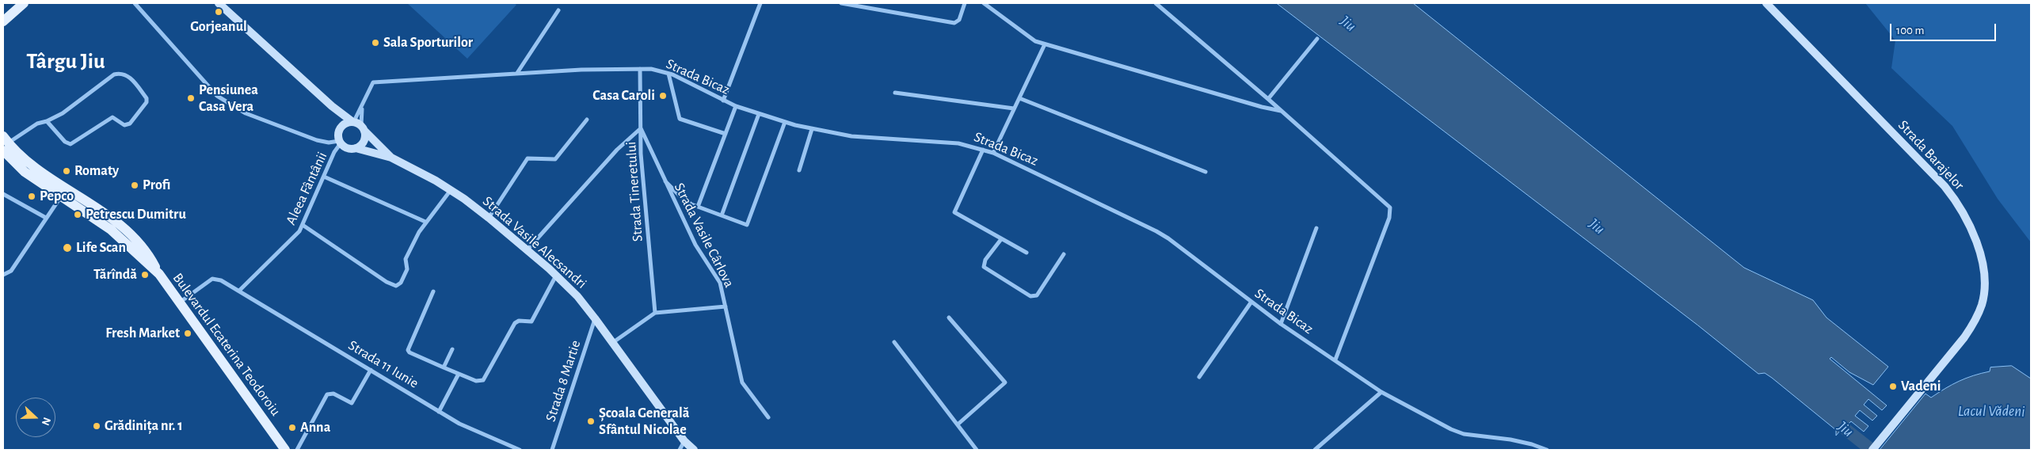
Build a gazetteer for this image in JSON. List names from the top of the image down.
{
  "streets": {
    "main road": ["Bulevardul Ecaterina Teodoroiu"],
    "street": [
      "Strada Bicaz",
      "Strada Barajelor",
      "Aleea Fântânii",
      "Strada Tineretului",
      "Strada Vasile Cârlova",
      "Strada Vasile Alecsandri",
      "Strada 11 Iunie",
      "Strada 8 Martie"
    ]
  },
  "crossings": [
    ["Strada Bicaz", "Aleea Fântânii"],
    ["Strada Bicaz", "Strada Tineretului"],
    ["Strada Bicaz", "Strada Vasile Alecsandri"],
    ["Aleea Fântânii", "Strada Vasile Alecsandri"],
    ["Aleea Fântânii", "Strada 11 Iunie"],
    ["Strada Tineretului", "Strada Vasile Cârlova"],
    ["Strada Vasile Alecsandri", "Strada 8 Martie"],
    ["Bulevardul Ecaterina Teodoroiu", "Strada 11 Iunie"]
  ],
  "districts": ["Târgu Jiu"],
  "water": ["Jiu", "Lacul Vădeni"],
  "places": [
    "Gorjeanul",
    "Sala Sporturilor",
    "Casa Caroli",
    "Pensiunea Casa Vera",
    "Romaty",
    "Profi",
    "Pepco",
    "Petrescu Dumitru",
    "Life Scan",
    "Tărîndă",
    "Fresh Market",
    "Vadeni",
    "Școala Generală Sfântul Nicolae",
    "Grădinița nr. 1",
    "Anna"
  ],
  "scale_bar": "100 m",
  "north": "right"
}
